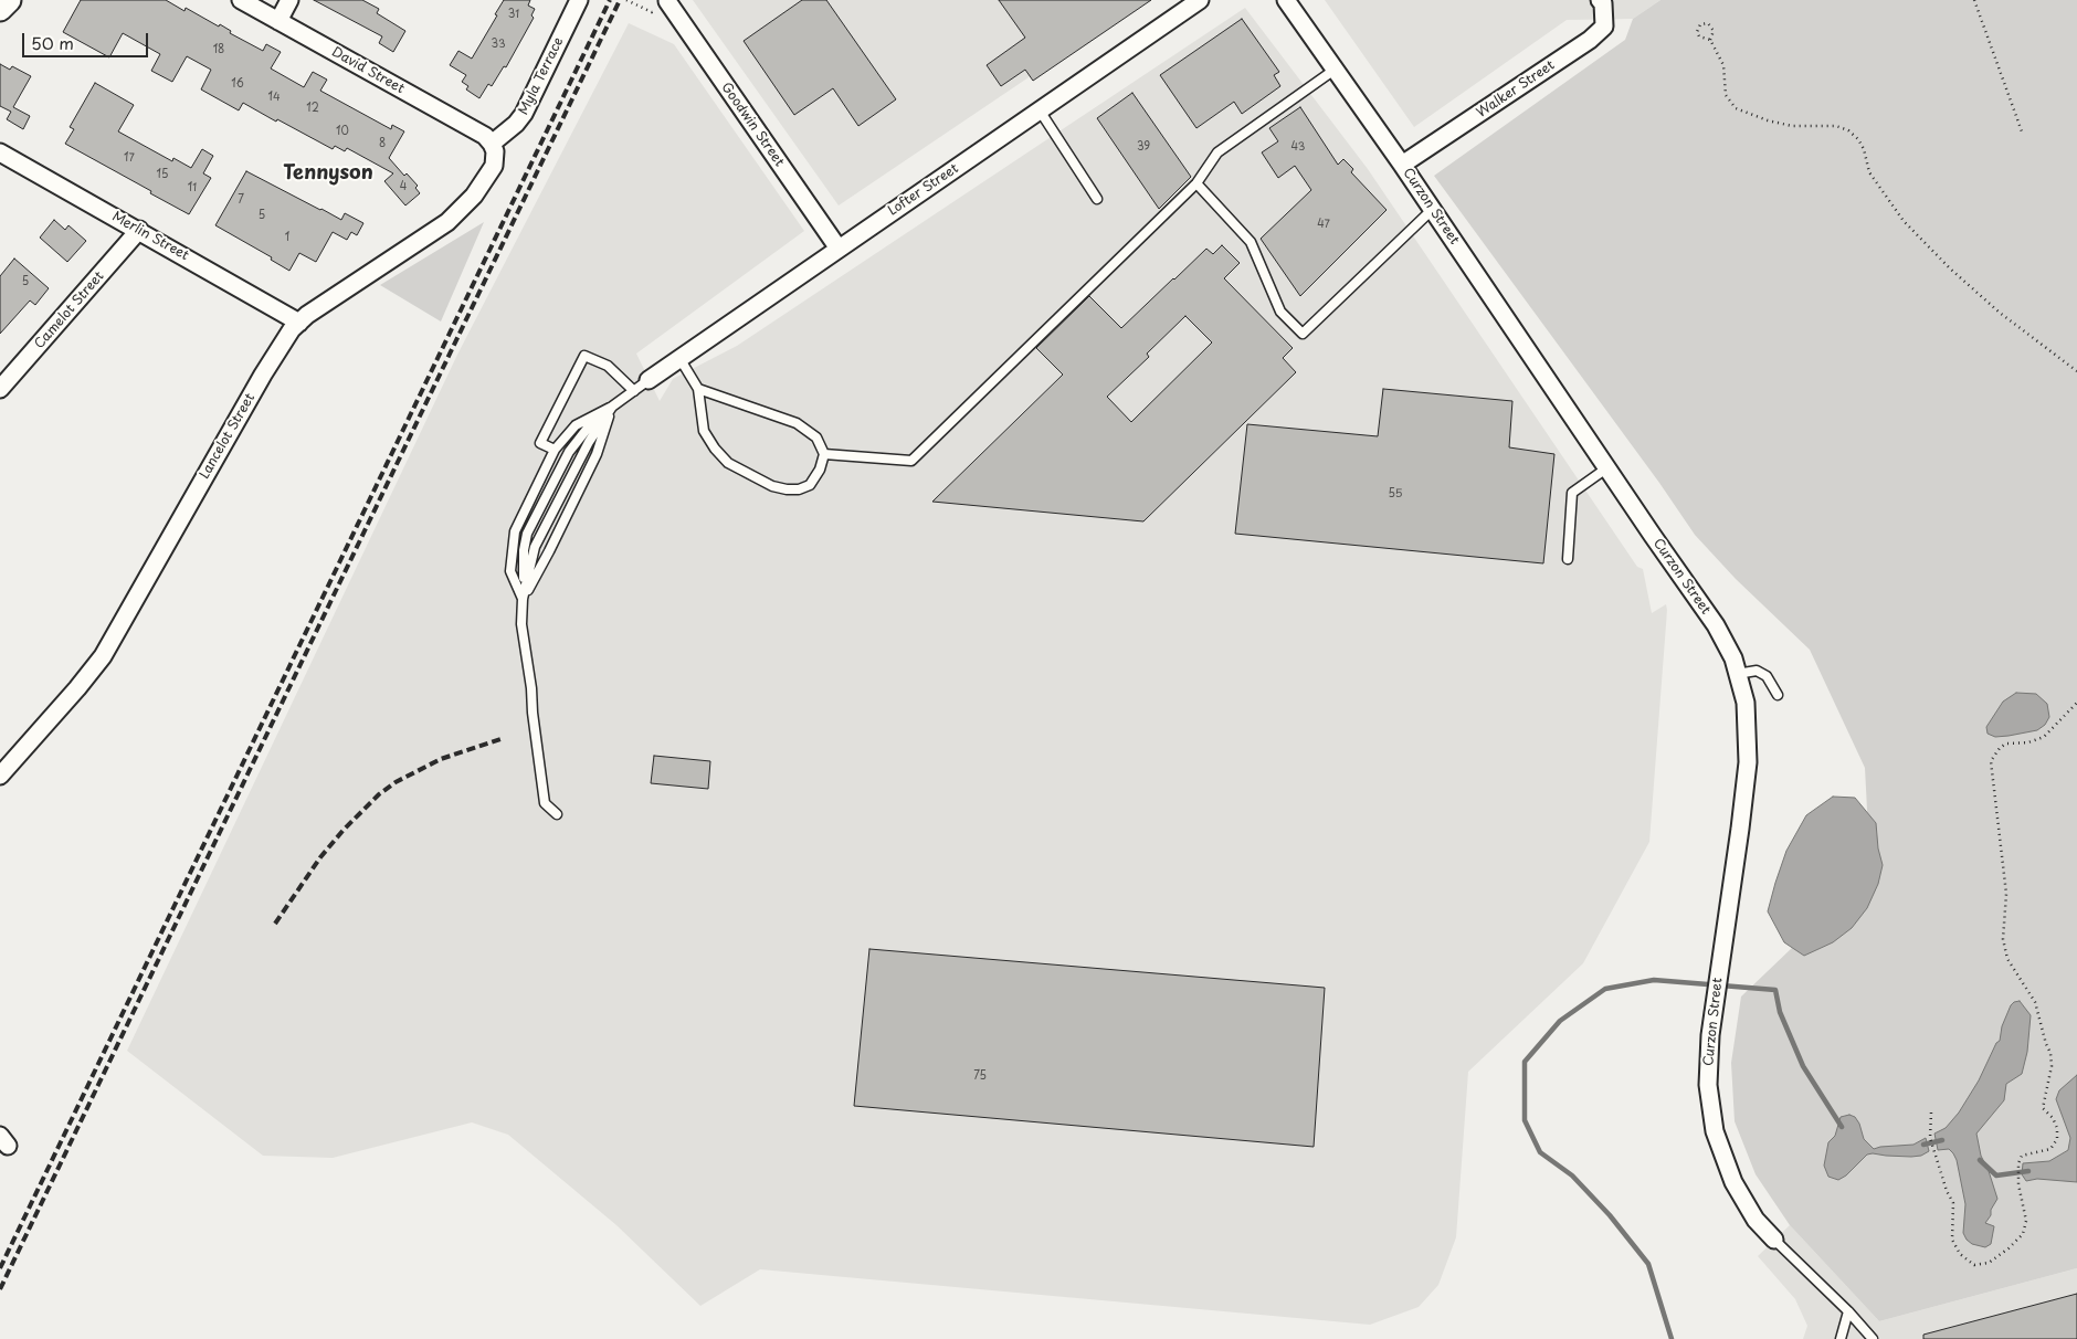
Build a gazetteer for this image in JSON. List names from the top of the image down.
{
  "streets": {
    "street": [
      "David Street",
      "Myla Terrace",
      "Walker Street",
      "Goodwin Street",
      "Lofter Street",
      "Curzon Street",
      "Merlin Street",
      "Camelot Street",
      "Lancelot Street"
    ]
  },
  "crossings": [
    ["David Street", "Myla Terrace"],
    ["David Street", "Lancelot Street"],
    ["Myla Terrace", "Lancelot Street"],
    ["Walker Street", "Curzon Street"],
    ["Goodwin Street", "Lofter Street"],
    ["Merlin Street", "Camelot Street"],
    ["Merlin Street", "Lancelot Street"]
  ],
  "districts": ["Tennyson"],
  "house_numbers": [
    "31",
    "33",
    "18",
    "16",
    "14",
    "12",
    "10",
    "8",
    "39",
    "43",
    "17",
    "15",
    "4",
    "11",
    "7",
    "5",
    "47",
    "1",
    "5",
    "55",
    "75"
  ],
  "scale_bar": "50 m"
}
